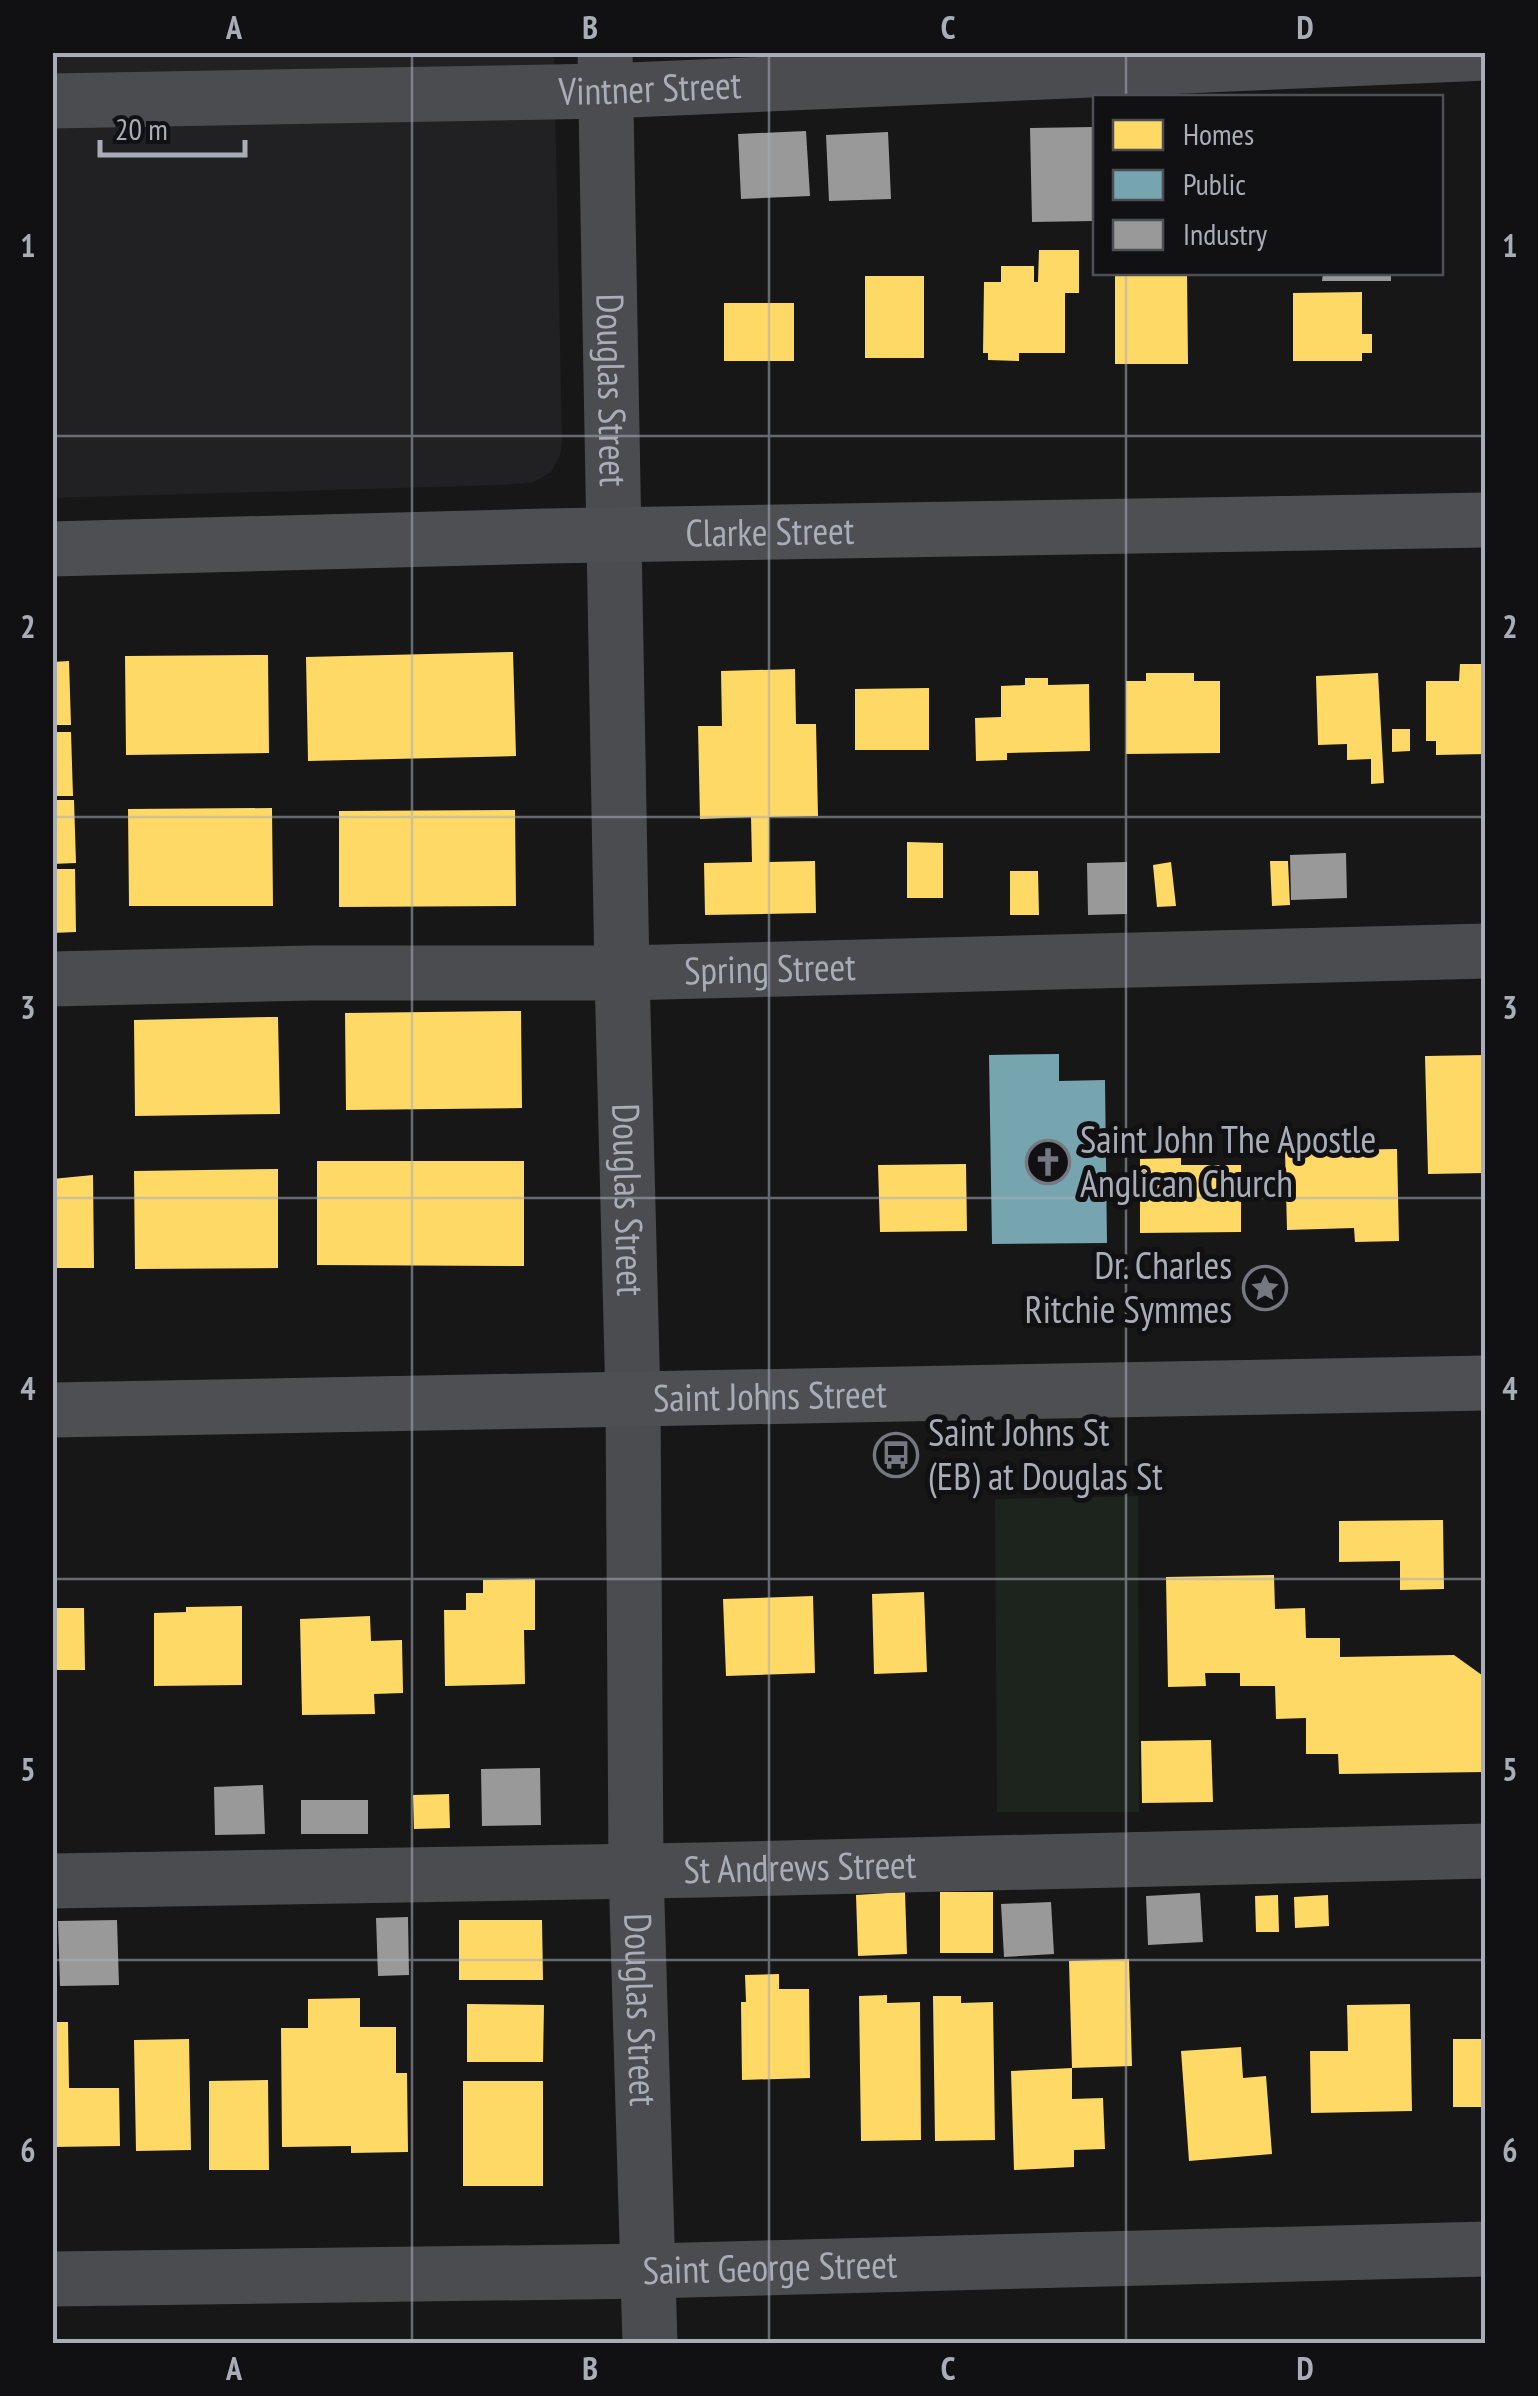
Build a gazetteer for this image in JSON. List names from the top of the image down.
{
  "streets": {
    "main road": ["Clarke Street", "Saint Johns Street"],
    "street": [
      "Vintner Street",
      "Douglas Street",
      "Spring Street",
      "St Andrews Street",
      "Saint George Street"
    ]
  },
  "crossings": [
    ["Vintner Street", "Douglas Street"],
    ["Douglas Street", "Clarke Street"],
    ["Douglas Street", "Spring Street"],
    ["Douglas Street", "Saint Johns Street"],
    ["Douglas Street", "St Andrews Street"],
    ["Douglas Street", "Saint George Street"]
  ],
  "places": {
    "church": ["Saint John The Apostle Anglican Church"],
    "place": ["Dr. Charles Ritchie Symmes"],
    "bus stop": ["Saint Johns St (EB) at Douglas St"]
  },
  "legend": ["Homes", "Public", "Industry"],
  "scale_bar": "20 m",
  "grid": {
    "columns": [
      "A",
      "B",
      "C",
      "D"
    ],
    "rows": [
      "1",
      "2",
      "3",
      "4",
      "5",
      "6"
    ]
  }
}
